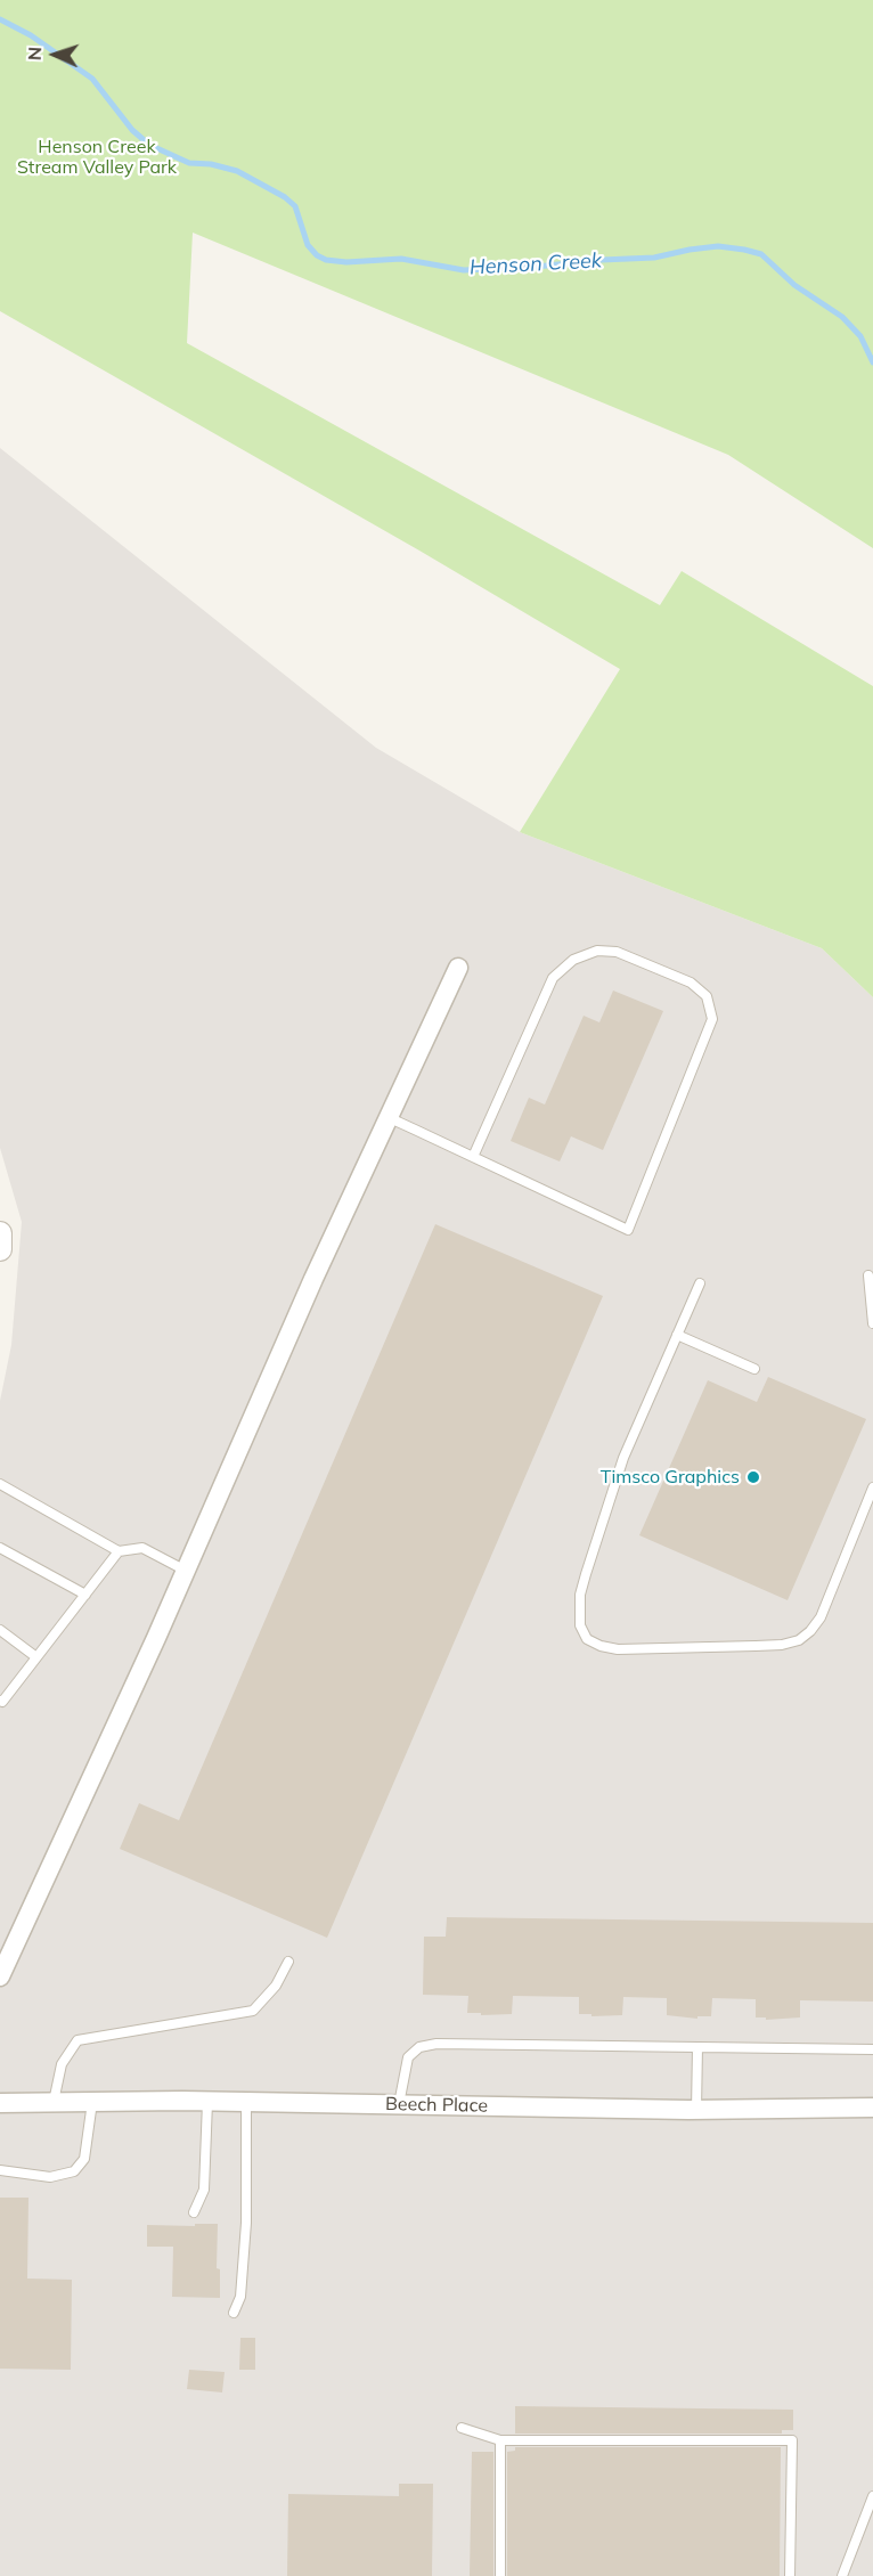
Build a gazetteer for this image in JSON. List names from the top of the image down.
{
  "streets": {
    "street": ["Beech Place"]
  },
  "water": ["Henson Creek"],
  "parks": ["Henson Creek Stream Valley Park"],
  "places": ["Timsco Graphics"],
  "north": "left"
}
